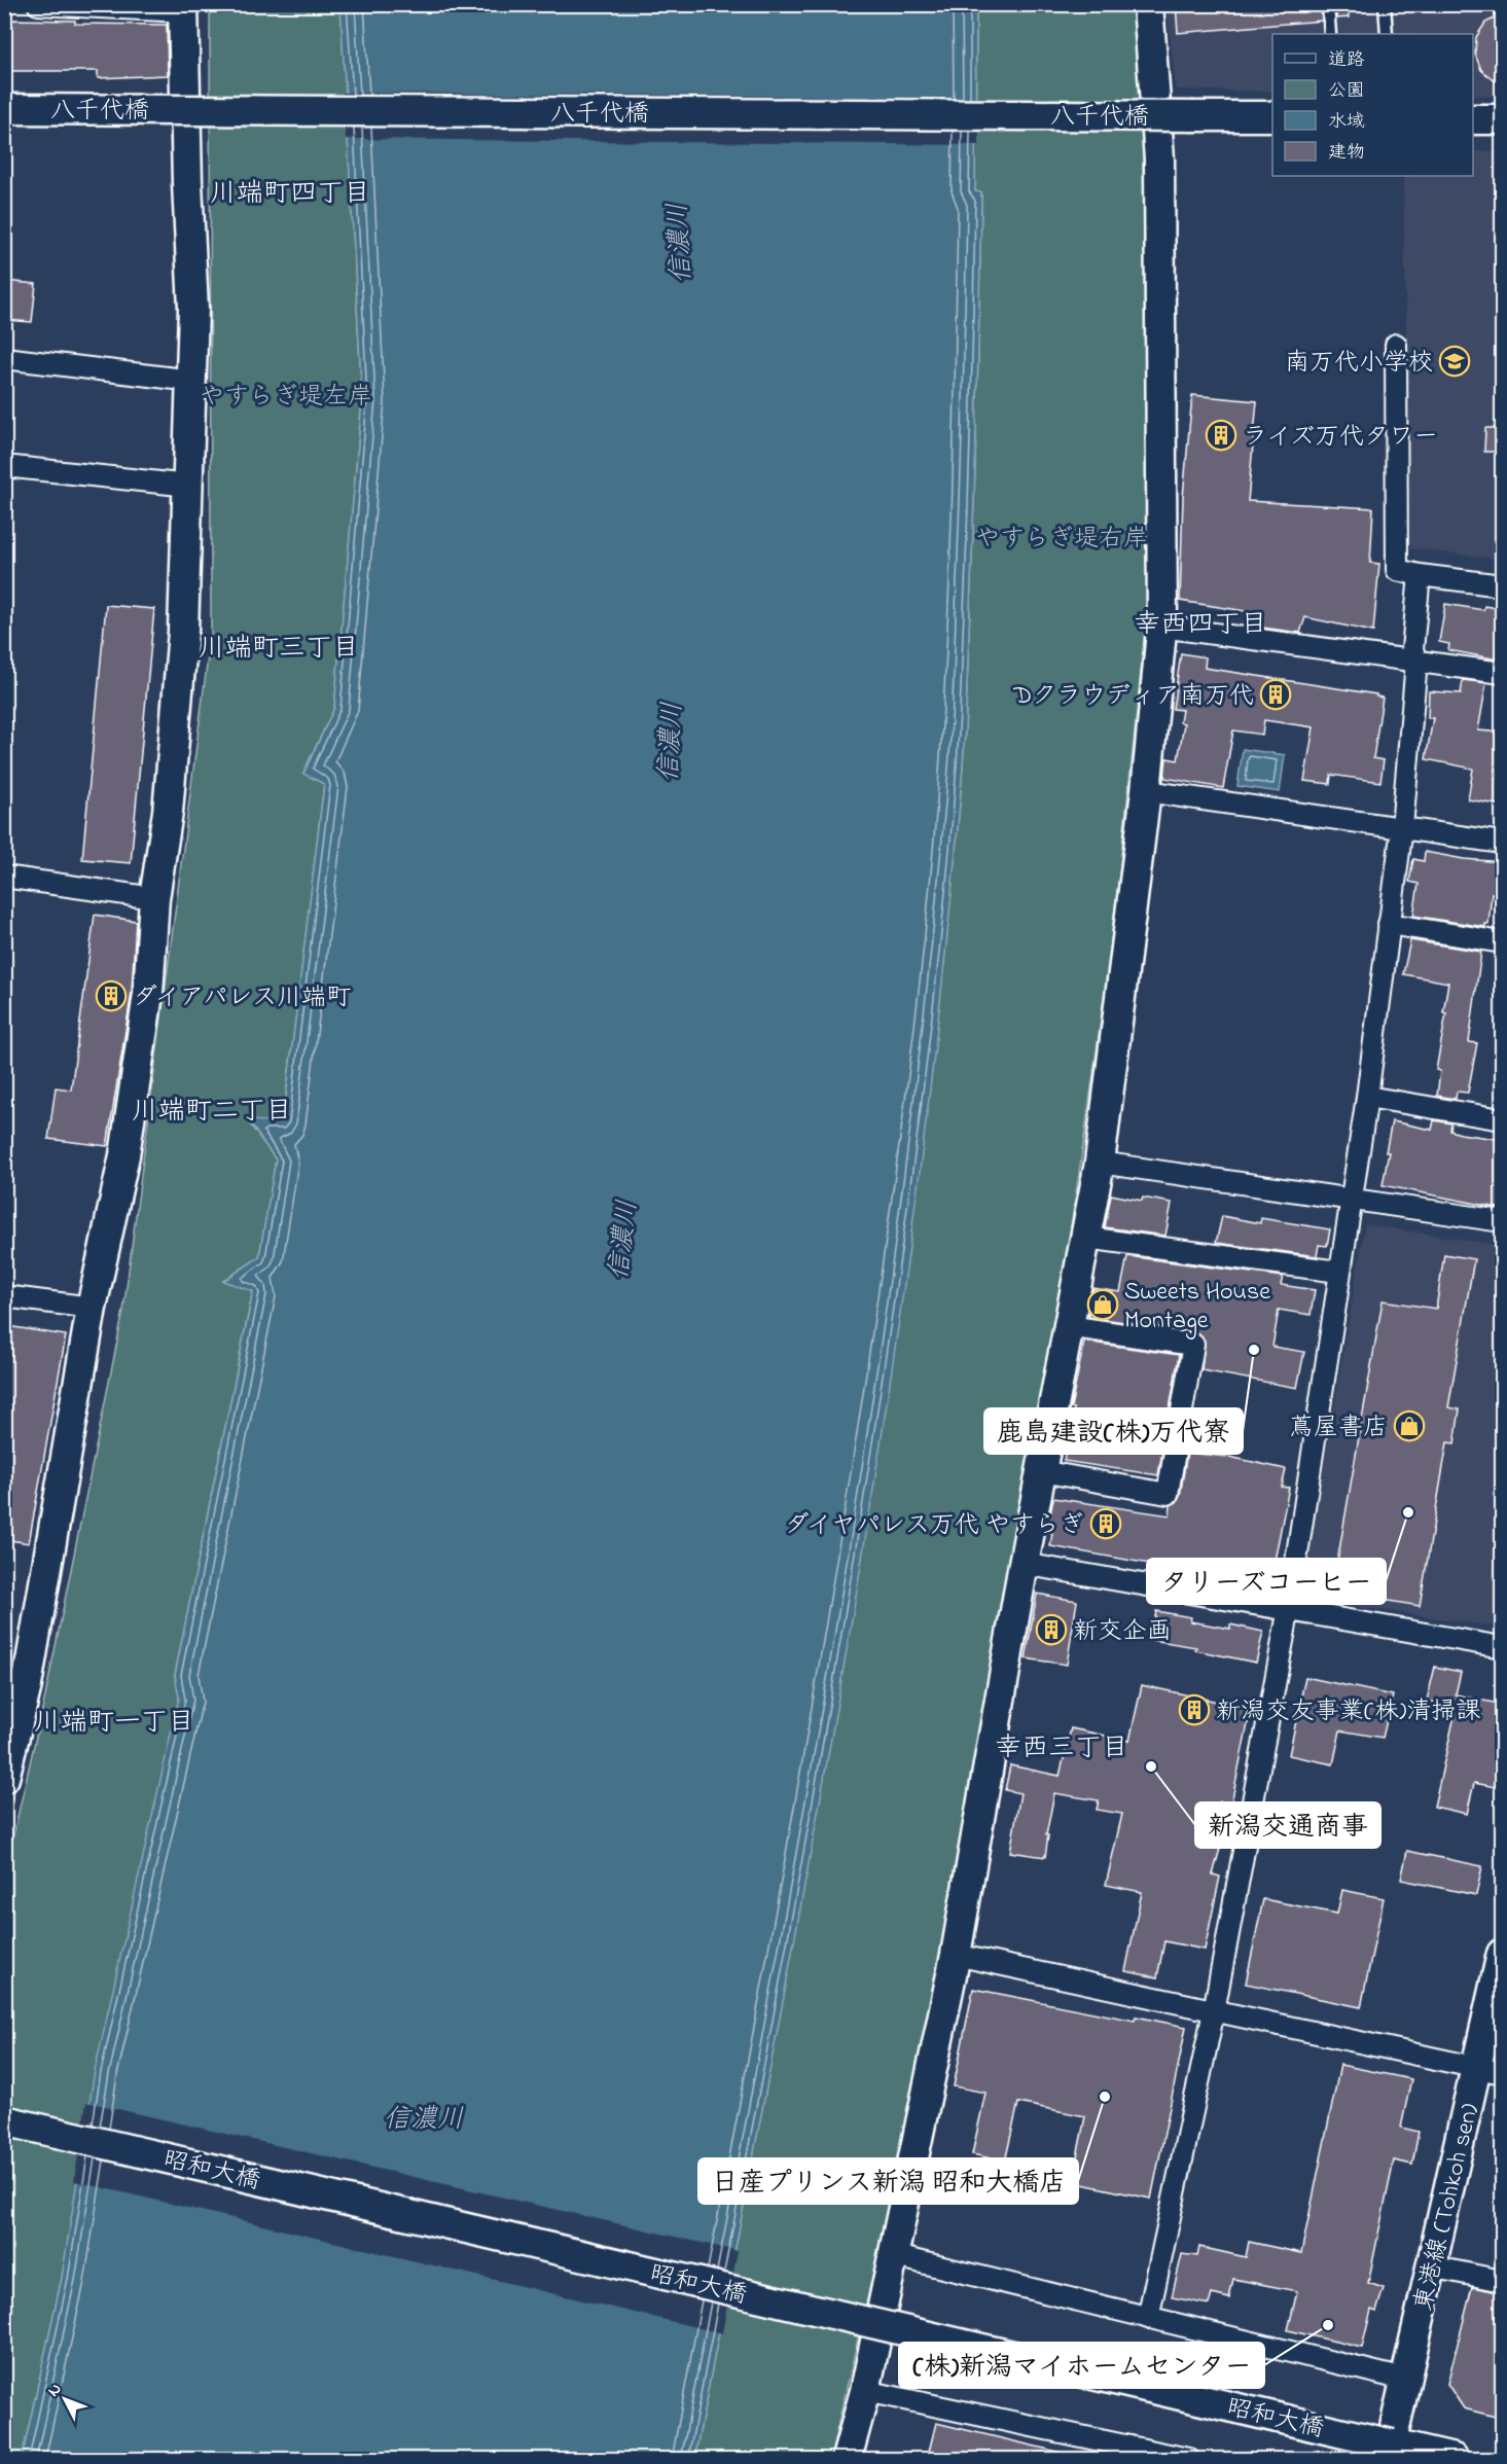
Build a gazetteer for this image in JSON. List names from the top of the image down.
{
  "streets": {
    "street": ["八千代橋", "昭和大橋", "東港線 (Tohkoh sen)"]
  },
  "crossings": [
    ["昭和大橋", "東港線 (Tohkoh sen)"]
  ],
  "districts": [
    "川端町四丁目",
    "幸西四丁目",
    "川端町三丁目",
    "川端町二丁目",
    "川端町一丁目",
    "幸西三丁目"
  ],
  "water": ["信濃川"],
  "parks": ["やすらぎ堤左岸", "やすらぎ堤右岸"],
  "places": {
    "school or university": ["南万代小学校"],
    "building": [
      "ライズ万代タワー",
      "Dクラウディア南万代",
      "ダイアパレス川端町",
      "ダイヤパレス万代 やすらぎ",
      "新交企画",
      "新潟交友事業(株)清掃課"
    ],
    "shop": ["Sweets House Montage", "蔦屋書店"],
    "other": [
      "鹿島建設(株)万代寮",
      "タリーズコーヒー",
      "新潟交通商事",
      "日産プリンス新潟 昭和大橋店",
      "(株)新潟マイホームセンター"
    ]
  },
  "legend": [
    "道路",
    "公園",
    "水域",
    "建物"
  ],
  "north": "top left"
}
